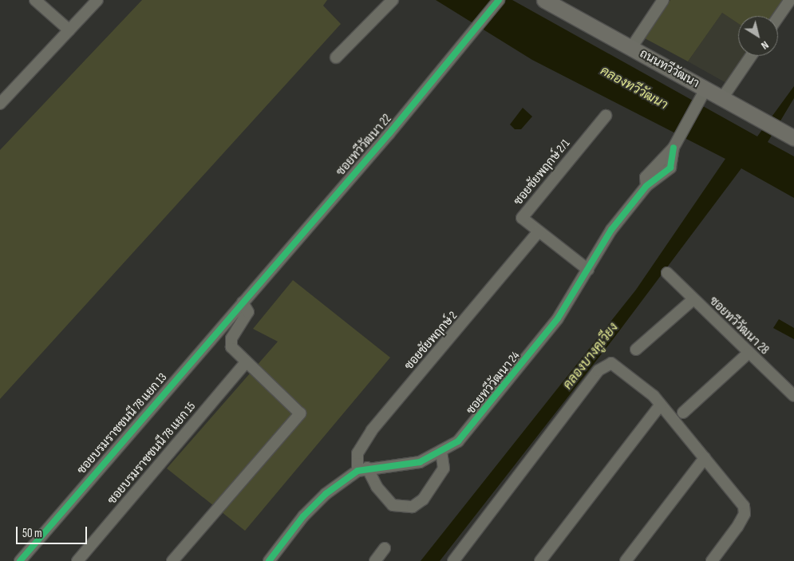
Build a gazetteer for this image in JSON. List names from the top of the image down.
{
  "streets": {
    "main road": ["ถนนทวีวัฒนา"],
    "street": [
      "ซอยทวีวัฒนา 22",
      "ซอยชัยพฤกษ์ 2/1",
      "ซอยทวีวัฒนา 28",
      "ซอยชัยพฤกษ์ 2",
      "ซอยทวีวัฒนา 24",
      "ซอยบรมราชชนนี 78 แยก 13",
      "ซอยบรมราชชนนี 78 แยก 15"
    ]
  },
  "crossings": [
    ["ถนนทวีวัฒนา", "ซอยทวีวัฒนา 24"],
    ["ซอยทวีวัฒนา 22", "ซอยบรมราชชนนี 78 แยก 13"],
    ["ซอยชัยพฤกษ์ 2/1", "ซอยชัยพฤกษ์ 2"],
    ["ซอยชัยพฤกษ์ 2/1", "ซอยทวีวัฒนา 24"],
    ["ซอยชัยพฤกษ์ 2", "ซอยทวีวัฒนา 24"]
  ],
  "water": ["คลองทวีวัฒนา", "คลองบางคูเวียง"],
  "scale_bar": "50 m",
  "north": "bottom right"
}
